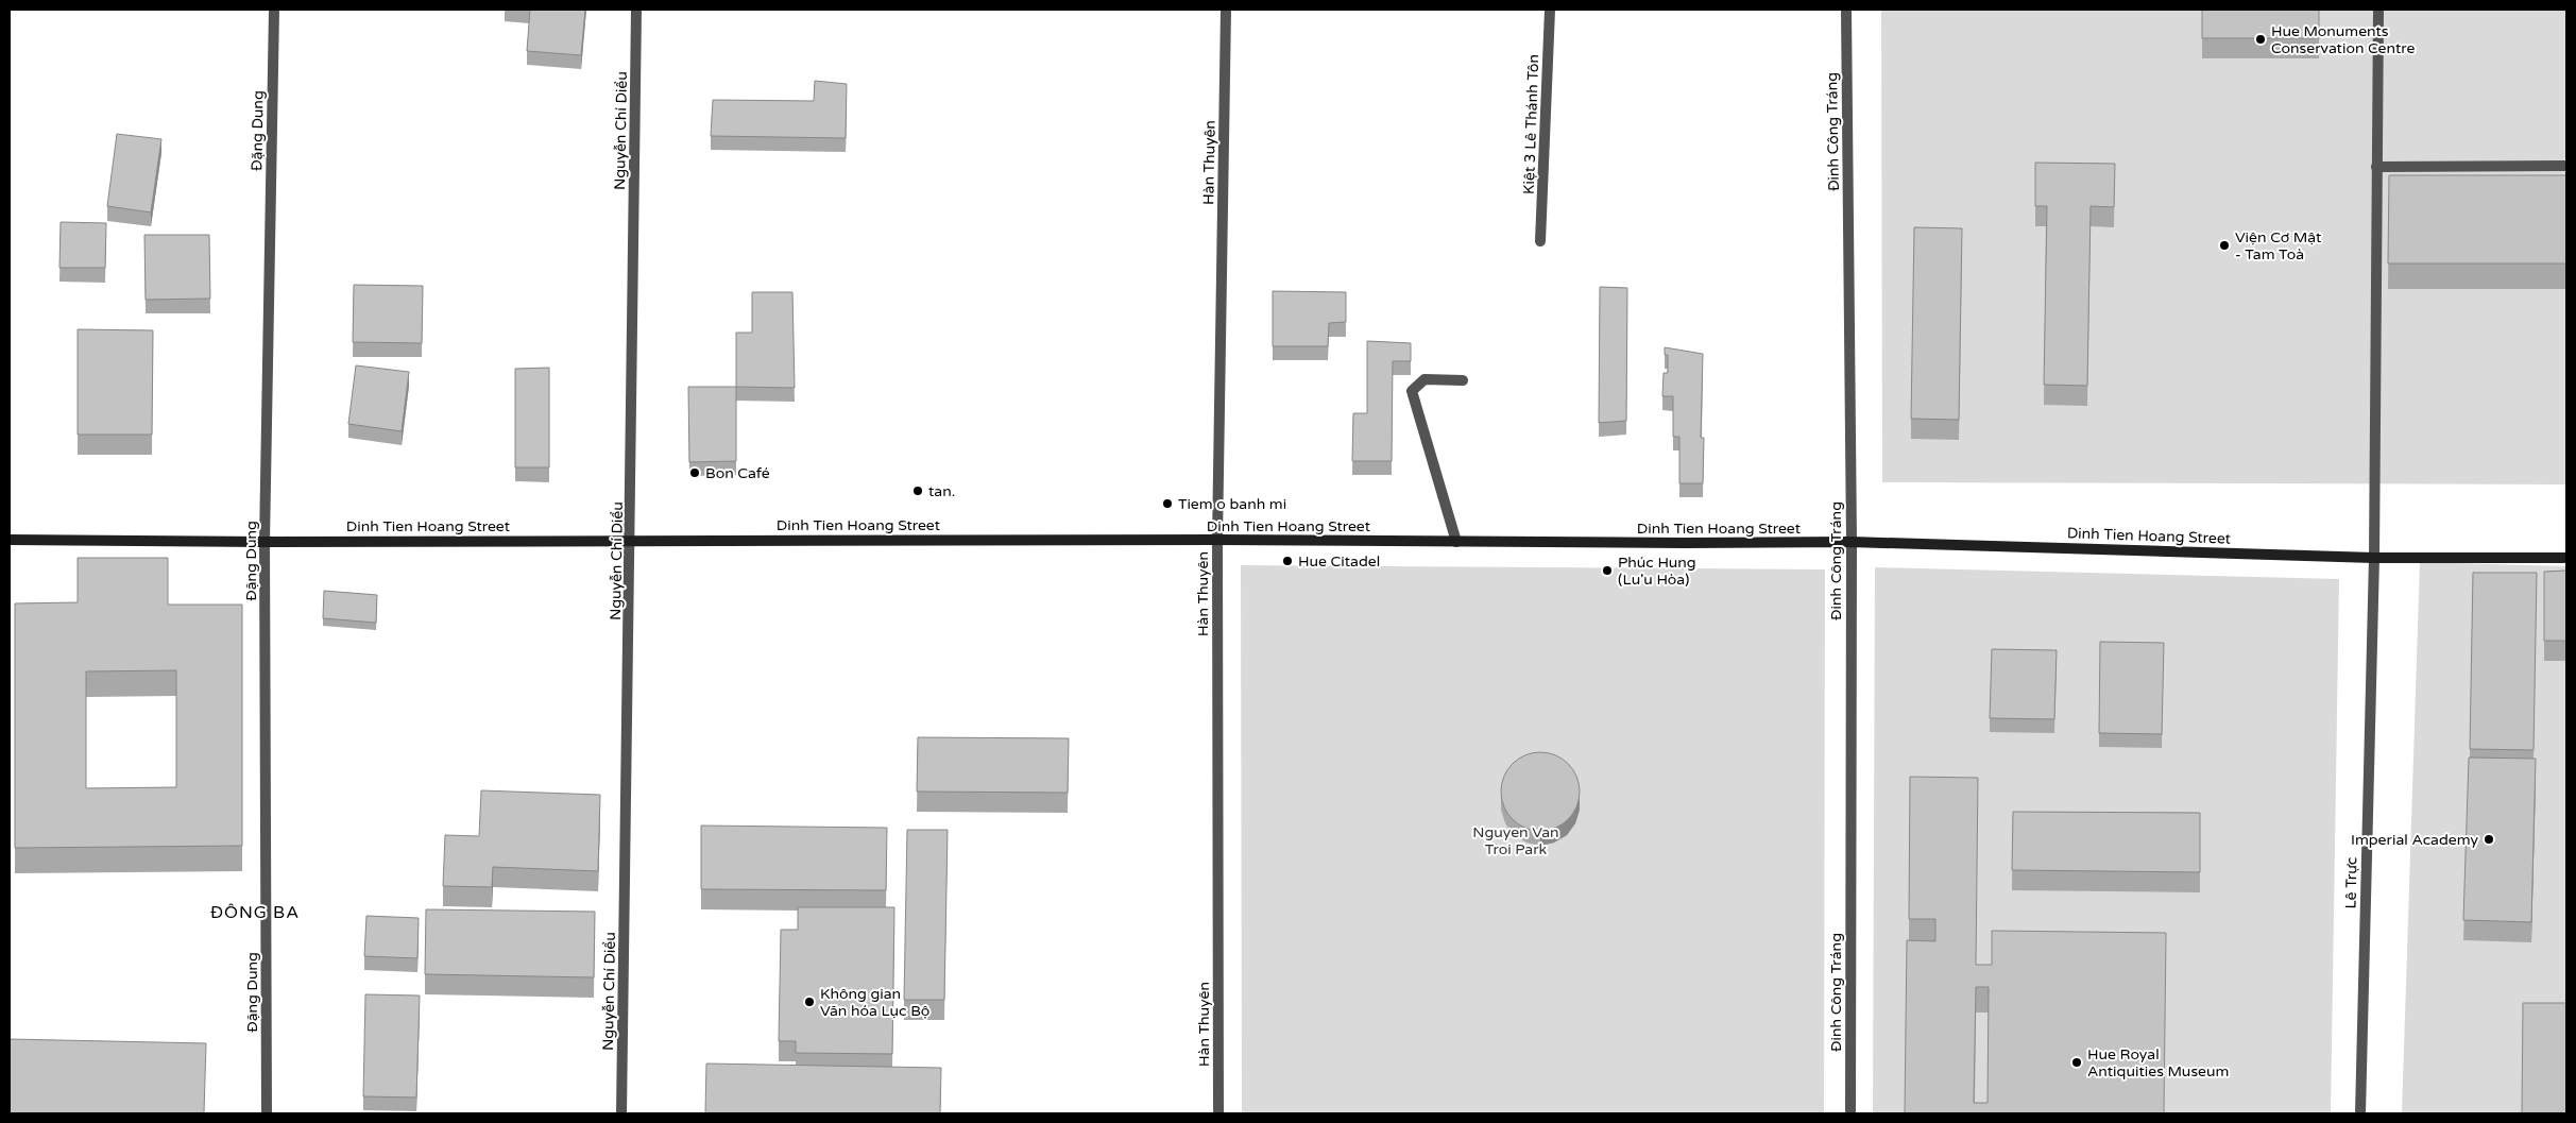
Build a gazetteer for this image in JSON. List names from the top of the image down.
{
  "streets": {
    "main road": ["Dinh Tien Hoang Street"],
    "street": [
      "Kiệt 3 Lê Thánh Tôn",
      "Đặng Dung",
      "Nguyễn Chí Diểu",
      "Đinh Công Tráng",
      "Hàn Thuyên",
      "Lê Trực"
    ]
  },
  "crossings": [
    ["Đặng Dung", "Dinh Tien Hoang Street"],
    ["Nguyễn Chí Diểu", "Dinh Tien Hoang Street"],
    ["Đinh Công Tráng", "Dinh Tien Hoang Street"],
    ["Hàn Thuyên", "Dinh Tien Hoang Street"],
    ["Dinh Tien Hoang Street", "Lê Trực"]
  ],
  "districts": ["ĐÔNG BA"],
  "parks": ["Nguyen Van Troi Park"],
  "places": [
    "Hue Monuments Conservation Centre",
    "Viện Cơ Mật - Tam Toà",
    "Bon Café",
    "tan.",
    "Tiem o banh mi",
    "Hue Citadel",
    "Phúc Hung (Lu'u Hòa)",
    "Imperial Academy",
    "Không gian Văn hóa Lục Bộ",
    "Hue Royal Antiquities Museum"
  ]
}
